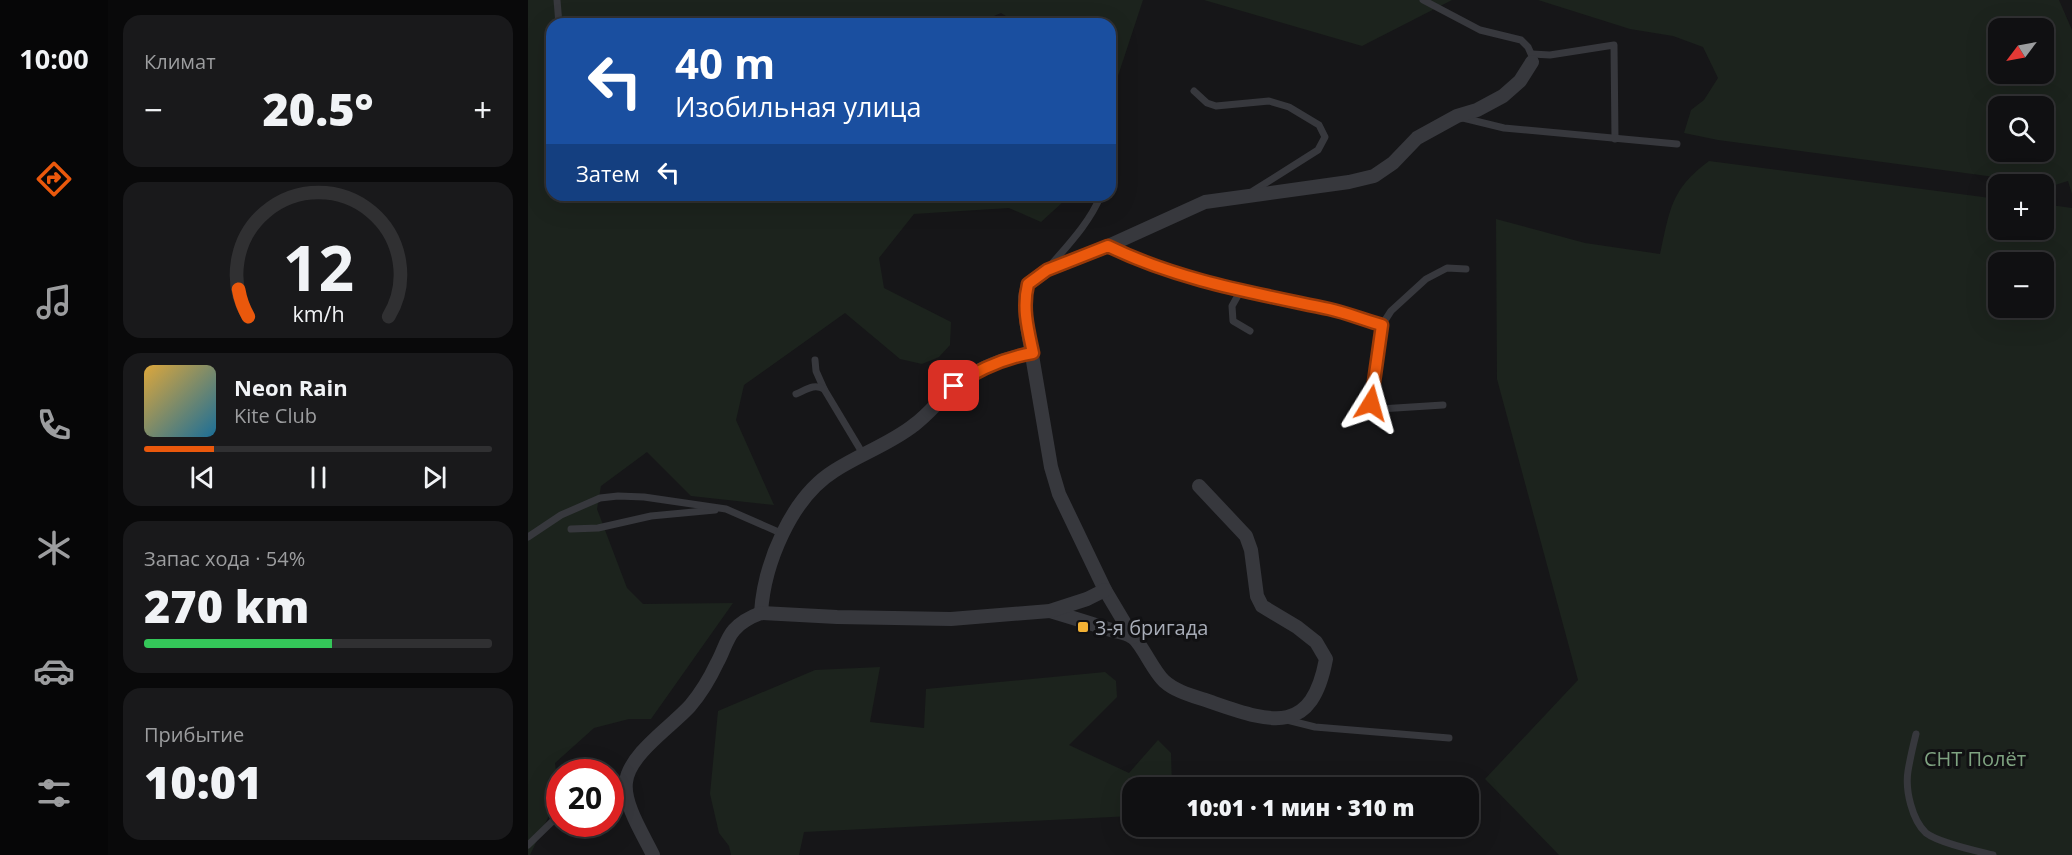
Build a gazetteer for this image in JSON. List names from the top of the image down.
{
  "parks": ["СНТ Полёт"],
  "places": {
    "transit": ["3-я бригада"]
  },
  "north": "bottom left",
  "page": {
    "tabs": "10:00",
    "tile": [
      "Климат",
      ["Запас хода · 54%", "270 km"],
      ["Прибытие", "10:01"]
    ],
    "map_buttons": ["+", "−"],
    "turn": ["40 m", "Изобильная улица"],
    "heat": ["−", "20.5°", "+"],
    "then": "Затем",
    "song": ["Neon Rain", "Kite Club"],
    "limit": "20",
    "trip": "10:01 · 1 мин · 310 m",
    "gauge": ["12", "km/h"]
  }
}
